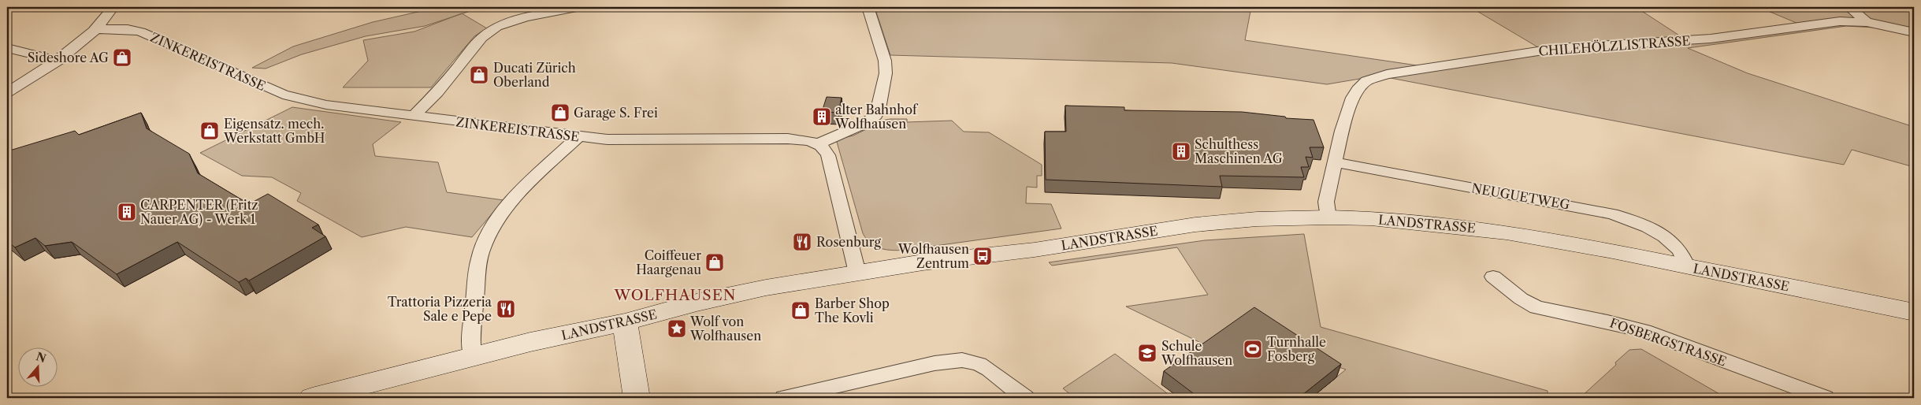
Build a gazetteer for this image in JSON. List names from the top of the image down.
{
  "streets": {
    "main road": ["LANDSTRASSE"],
    "street": [
      "CHILEHÖLZLISTRASSE",
      "ZINKEREISTRASSE",
      "NEUGUETWEG",
      "FOSBERGSTRASSE"
    ]
  },
  "crossings": [
    ["CHILEHÖLZLISTRASSE", "NEUGUETWEG"],
    ["CHILEHÖLZLISTRASSE", "LANDSTRASSE"],
    ["NEUGUETWEG", "LANDSTRASSE"]
  ],
  "districts": ["WOLFHAUSEN"],
  "places": {
    "shop": [
      "Sideshore AG",
      "Ducati Zürich Oberland",
      "Garage S. Frei",
      "Eigensatz. mech. Werkstatt GmbH",
      "Coiffeuer Haargenau",
      "Barber Shop The Kovli"
    ],
    "building": ["alter Bahnhof Wolfhausen", "Schulthess Maschinen AG", "CARPENTER (Fritz Nauer AG) - Werk 1"],
    "restaurant": ["Rosenburg", "Trattoria Pizzeria Sale e Pepe"],
    "bus stop": ["Wolfhausen Zentrum"],
    "place": ["Wolf von Wolfhausen"],
    "sports": ["Turnhalle Fosberg"],
    "school or university": ["Schule Wolfhausen"]
  },
  "north": "top"
}
